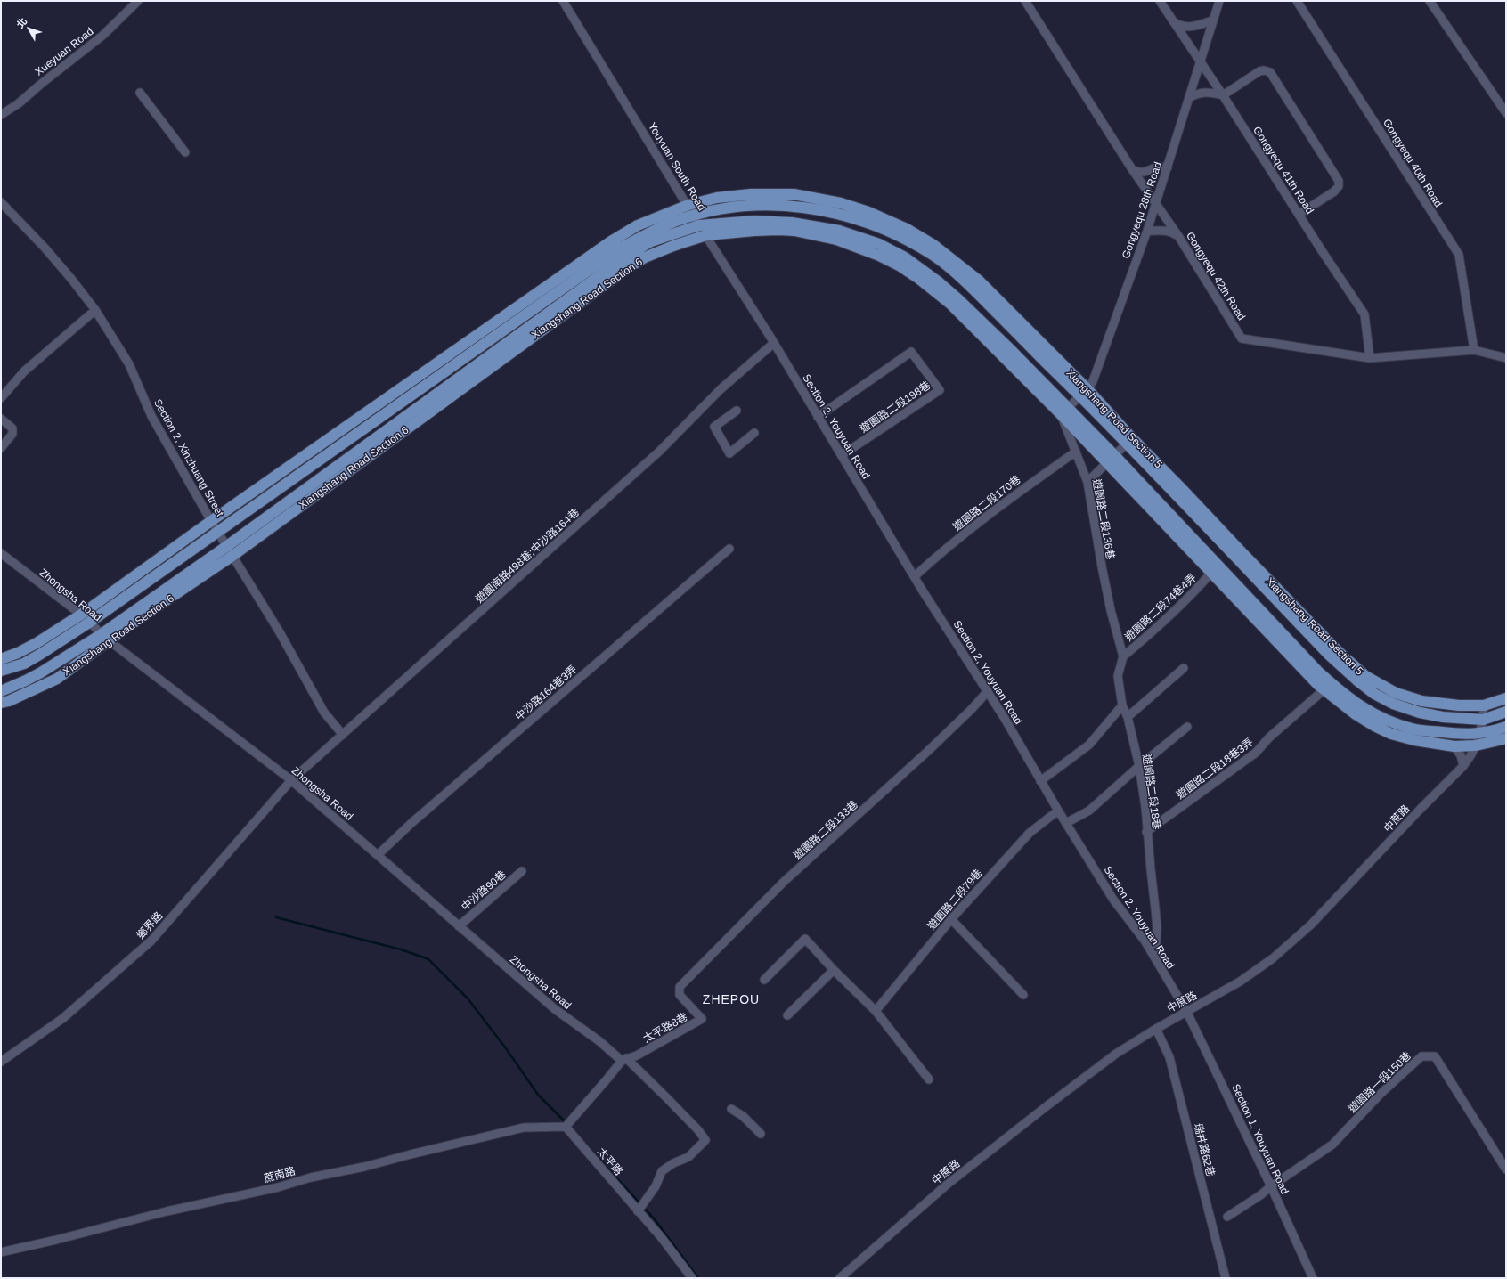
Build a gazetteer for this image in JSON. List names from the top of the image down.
{
  "streets": {
    "main road": ["Xiangshang Road Section 6", "Xiangshang Road Section 5"],
    "street": [
      "Xueyuan Road",
      "Gongyequ 40th Road",
      "Youyuan South Road",
      "Gongyequ 41th Road",
      "Gongyequ 28th Road",
      "Gongyequ 42th Road",
      "遊園路二段198巷",
      "Section 2, Youyuan Road",
      "Section 2, Xinzhuang Street",
      "遊園路二段170巷",
      "遊園路二段136巷",
      "遊園南路498巷;中沙路164巷",
      "Zhongsha Road",
      "遊園路二段74巷4弄",
      "中沙路164巷3弄",
      "遊園路二段18巷3弄",
      "遊園路二段18巷",
      "中蔗路",
      "遊園路二段133巷",
      "中沙路90巷",
      "遊園路二段79巷",
      "鄉界路",
      "太平路8巷",
      "遊園路一段150巷",
      "Section 1, Youyuan Road",
      "瑞井路62巷",
      "太平路",
      "蔗南路"
    ]
  },
  "crossings": [
    ["Gongyequ 40th Road", "Gongyequ 42th Road"],
    ["Youyuan South Road", "Xiangshang Road Section 6"],
    ["Youyuan South Road", "Xiangshang Road Section 5"],
    ["Youyuan South Road", "Section 2, Youyuan Road"],
    ["Youyuan South Road", "遊園南路498巷;中沙路164巷"],
    ["Gongyequ 41th Road", "Gongyequ 28th Road"],
    ["Gongyequ 41th Road", "Gongyequ 42th Road"],
    ["Gongyequ 28th Road", "Gongyequ 42th Road"],
    ["Gongyequ 28th Road", "Xiangshang Road Section 5"],
    ["Gongyequ 28th Road", "遊園路二段136巷"],
    ["Xiangshang Road Section 6", "Xiangshang Road Section 5"],
    ["Xiangshang Road Section 6", "Section 2, Xinzhuang Street"],
    ["Xiangshang Road Section 6", "Zhongsha Road"],
    ["遊園路二段198巷", "Section 2, Youyuan Road"],
    ["Xiangshang Road Section 5", "中蔗路"],
    ["Section 2, Youyuan Road", "遊園路二段170巷"],
    ["Section 2, Youyuan Road", "遊園南路498巷;中沙路164巷"],
    ["Section 2, Youyuan Road", "遊園路二段18巷"],
    ["Section 2, Youyuan Road", "中蔗路"],
    ["Section 2, Youyuan Road", "遊園路二段133巷"],
    ["Section 2, Youyuan Road", "遊園路二段79巷"],
    ["Section 2, Youyuan Road", "Section 1, Youyuan Road"],
    ["Section 2, Xinzhuang Street", "遊園南路498巷;中沙路164巷"],
    ["遊園路二段170巷", "遊園路二段136巷"],
    ["遊園路二段136巷", "遊園路二段74巷4弄"],
    ["遊園路二段136巷", "遊園路二段18巷"],
    ["遊園南路498巷;中沙路164巷", "Zhongsha Road"],
    ["遊園南路498巷;中沙路164巷", "鄉界路"],
    ["Zhongsha Road", "中沙路164巷3弄"],
    ["Zhongsha Road", "中沙路90巷"],
    ["Zhongsha Road", "鄉界路"],
    ["Zhongsha Road", "太平路8巷"],
    ["Zhongsha Road", "太平路"],
    ["遊園路二段74巷4弄", "遊園路二段18巷"],
    ["遊園路二段18巷3弄", "遊園路二段18巷"],
    ["中蔗路", "Section 1, Youyuan Road"],
    ["中蔗路", "瑞井路62巷"],
    ["遊園路二段133巷", "太平路8巷"],
    ["遊園路一段150巷", "Section 1, Youyuan Road"],
    ["太平路", "蔗南路"]
  ],
  "districts": ["ZHEPOU"],
  "north": "top left"
}
